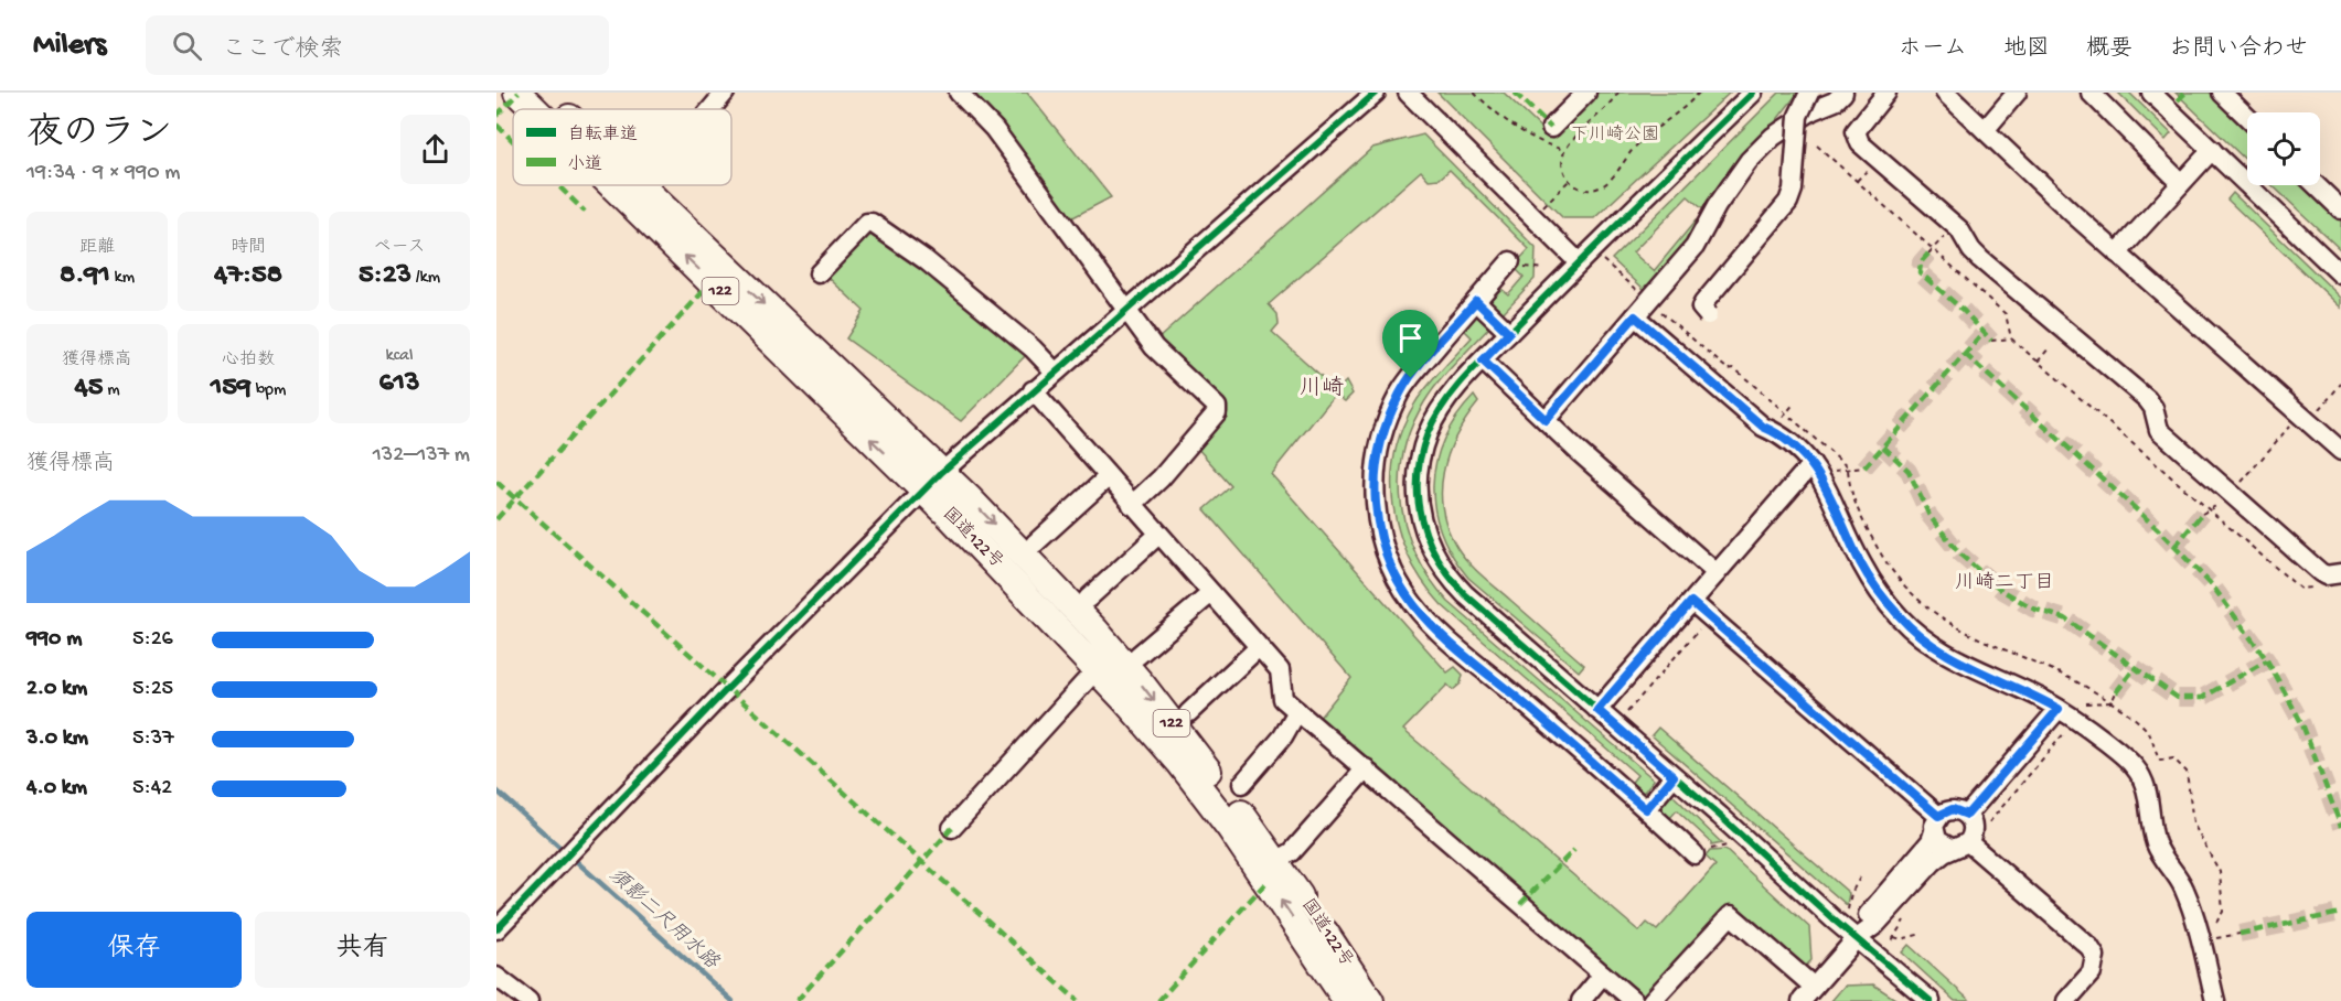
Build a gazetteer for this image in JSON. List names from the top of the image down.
{
  "streets": {
    "highway": ["122", "国道122号"]
  },
  "districts": ["川崎", "川崎二丁目"],
  "water": ["須影二尺用水路"],
  "parks": ["下川崎公園"],
  "legend": ["自転車道", "小道"],
  "page": {
    "header": "Milers",
    "search": "ここで検索",
    "nav": [
      "ホーム",
      "地図",
      "概要",
      "お問い合わせ"
    ],
    "heading": ["夜のラン", "19:34 · 9 × 990 m"],
    "stats": [
      ["距離", "8.91 km"],
      ["時間", "47:58"],
      ["ペース", "5:23 /km"],
      ["獲得標高", "45 m"],
      ["心拍数", "159 bpm"],
      ["kcal", "613"]
    ],
    "chart": ["獲得標高", "132–137 m"],
    "list": [
      {
        "name": "990 m",
        "note": "5:26"
      },
      {
        "name": "2.0 km",
        "note": "5:25"
      },
      {
        "name": "3.0 km",
        "note": "5:37"
      },
      {
        "name": "4.0 km",
        "note": "5:42"
      }
    ],
    "buttons": ["保存", "共有"]
  }
}
